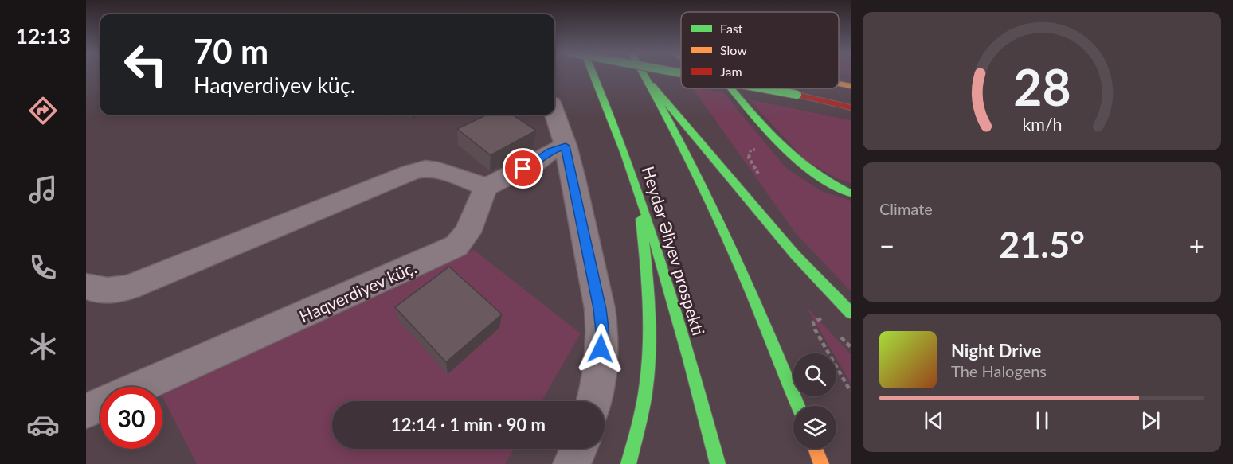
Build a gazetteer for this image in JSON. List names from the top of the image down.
{
  "streets": {
    "main road": ["Heydər Əliyev prospekti"],
    "street": ["Haqverdiyev küç."]
  },
  "legend": ["Fast", "Slow", "Jam"],
  "page": {
    "tabs": "12:13",
    "turn": ["70 m", "Haqverdiyev küç."],
    "tile": "Climate",
    "heat": ["−", "21.5°", "+"],
    "song": ["Night Drive", "The Halogens"],
    "limit": "30",
    "trip": "12:14 · 1 min · 90 m",
    "gauge": ["28", "km/h"]
  }
}
